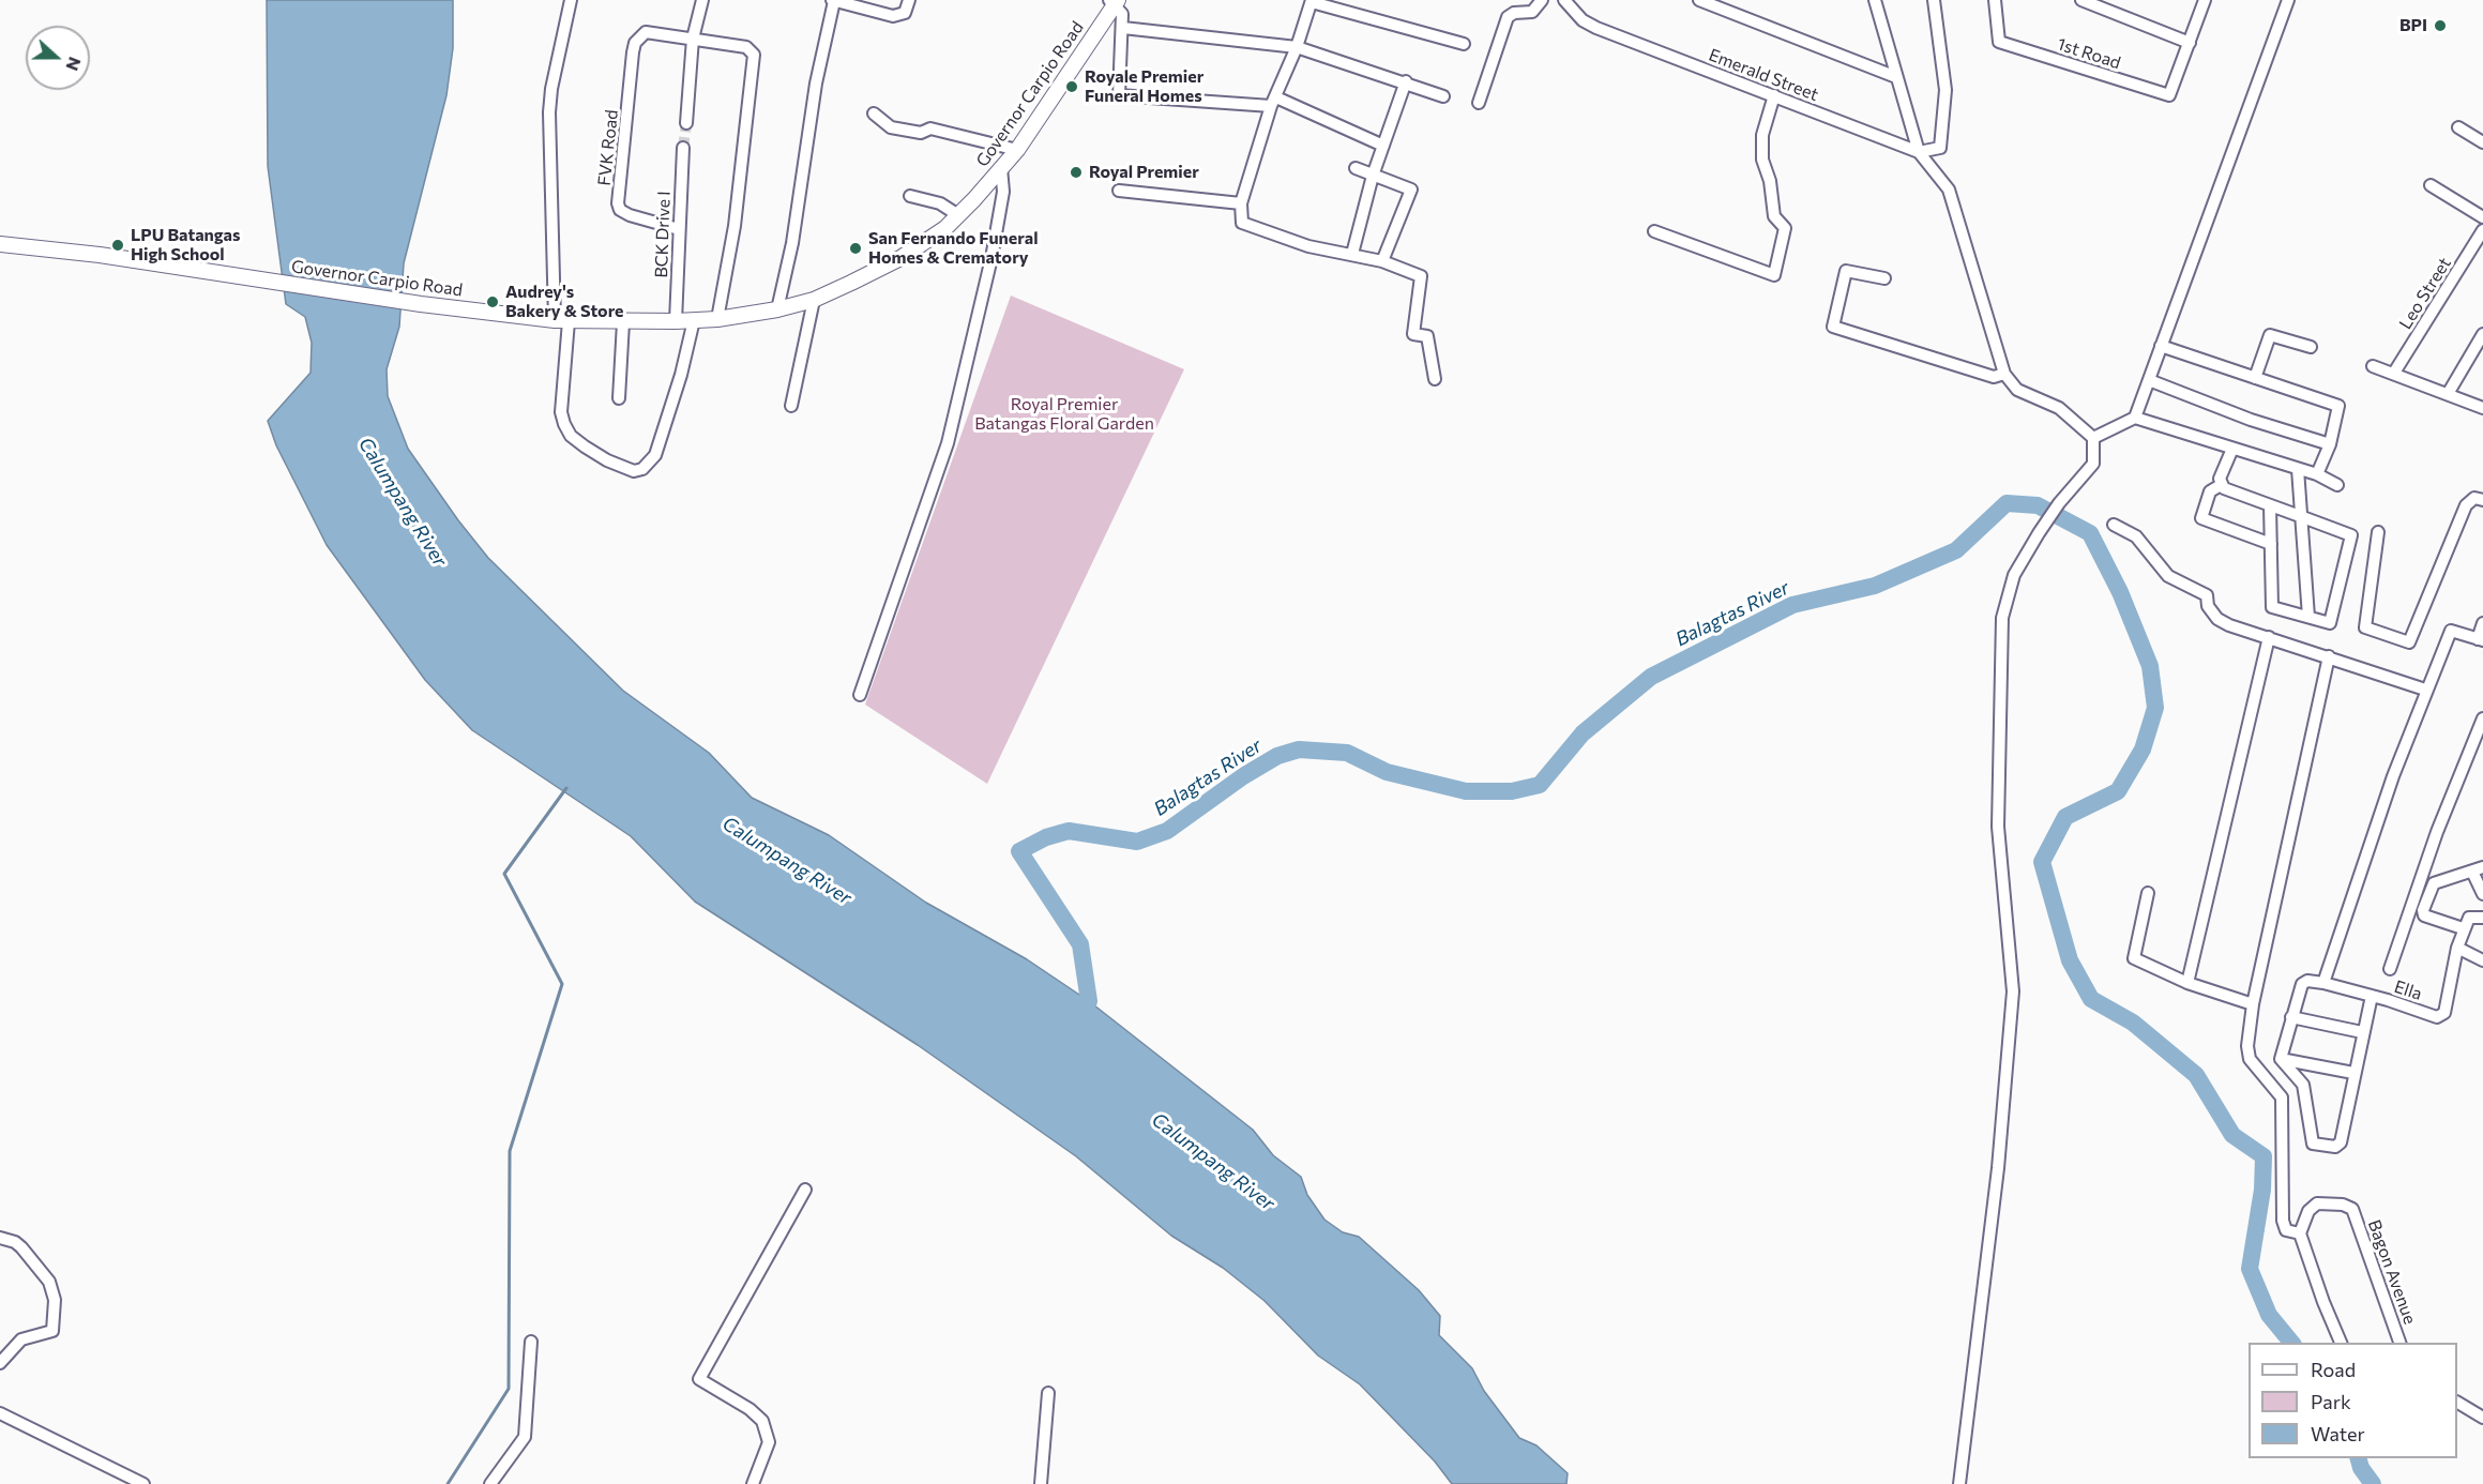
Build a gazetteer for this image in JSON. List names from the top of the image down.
{
  "streets": {
    "main road": ["Governor Carpio Road"],
    "street": [
      "1st Road",
      "Emerald Street",
      "FVK Road",
      "BCK Drive I",
      "Leo Street",
      "Ella",
      "Bagon Avenue"
    ]
  },
  "crossings": [
    ["Governor Carpio Road", "BCK Drive I"],
    ["FVK Road", "BCK Drive I"]
  ],
  "water": ["Calumpang River", "Balagtas River"],
  "parks": ["Royal Premier Batangas Floral Garden"],
  "places": [
    "BPI",
    "Royale Premier Funeral Homes",
    "Royal Premier",
    "LPU Batangas High School",
    "San Fernando Funeral Homes & Crematory",
    "Audrey's Bakery & Store"
  ],
  "legend": ["Road", "Park", "Water"],
  "north": "right"
}
